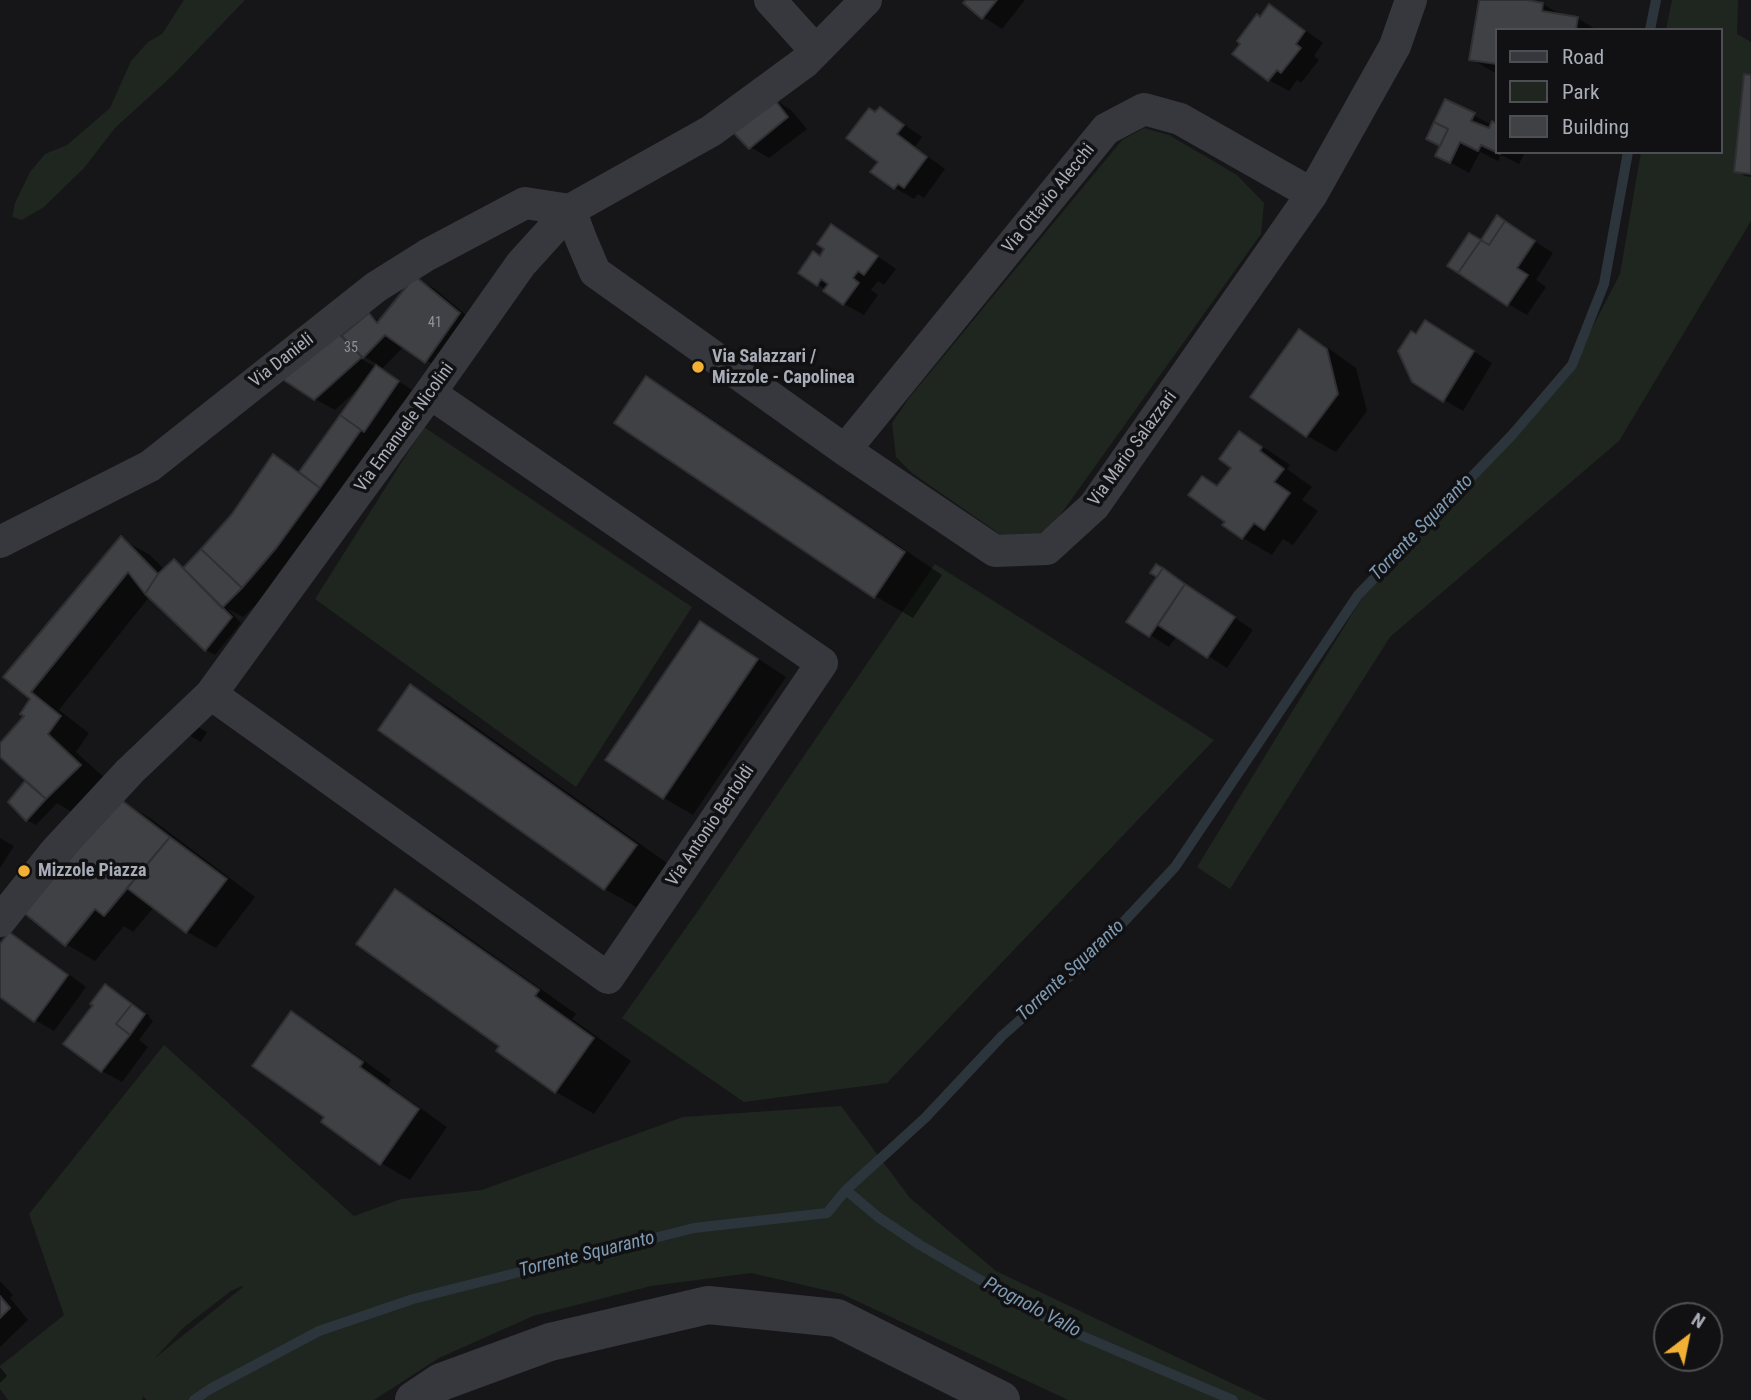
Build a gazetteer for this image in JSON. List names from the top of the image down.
{
  "streets": {
    "street": [
      "Via Ottavio Alecchi",
      "Via Danieli",
      "Via Emanuele Nicolini",
      "Via Mario Salazzari",
      "Via Antonio Bertoldi"
    ]
  },
  "crossings": [
    ["Via Ottavio Alecchi", "Via Mario Salazzari"],
    ["Via Danieli", "Via Emanuele Nicolini"],
    ["Via Danieli", "Via Mario Salazzari"],
    ["Via Emanuele Nicolini", "Via Mario Salazzari"],
    ["Via Emanuele Nicolini", "Via Antonio Bertoldi"]
  ],
  "water": ["Torrente Squaranto", "Prognolo Vallo"],
  "places": ["Via Salazzari / Mizzole - Capolinea", "Mizzole Piazza"],
  "house_numbers": ["41", "35"],
  "legend": ["Road", "Park", "Building"],
  "north": "top right"
}
